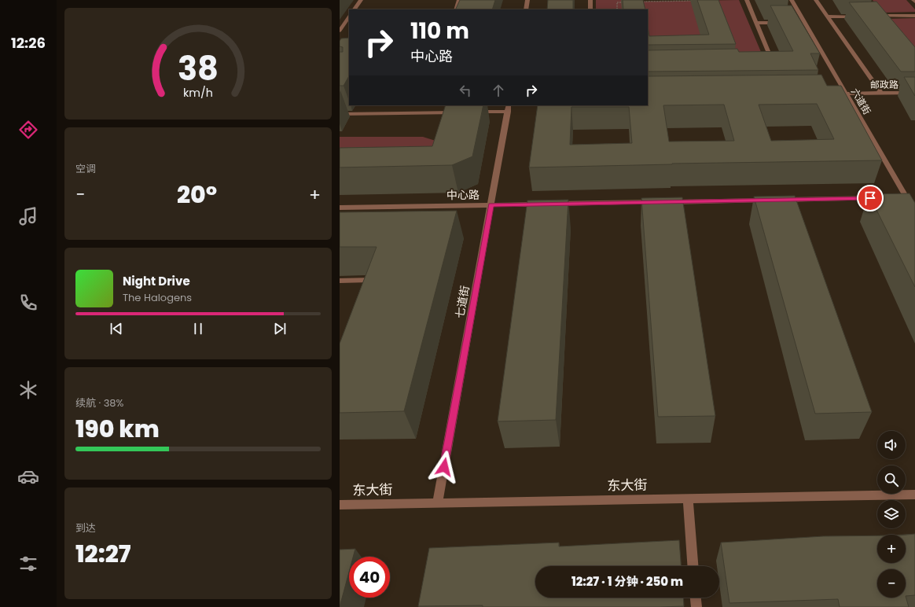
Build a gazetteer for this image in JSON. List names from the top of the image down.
{
  "streets": {
    "street": [
      "邮政路",
      "六道街",
      "中心路",
      "七道街",
      "东大街"
    ]
  },
  "crossings": [
    ["邮政路", "六道街"],
    ["中心路", "七道街"],
    ["七道街", "东大街"]
  ],
  "page": {
    "tabs": "12:26",
    "turn": ["110 m", "中心路"],
    "tile": [
      "空调",
      ["续航 · 38%", "190 km"],
      ["到达", "12:27"]
    ],
    "heat": ["−", "20°", "+"],
    "song": ["Night Drive", "The Halogens"],
    "map_buttons": ["+", "−"],
    "limit": "40",
    "trip": "12:27 · 1 分钟 · 250 m",
    "gauge": ["38", "km/h"]
  }
}
